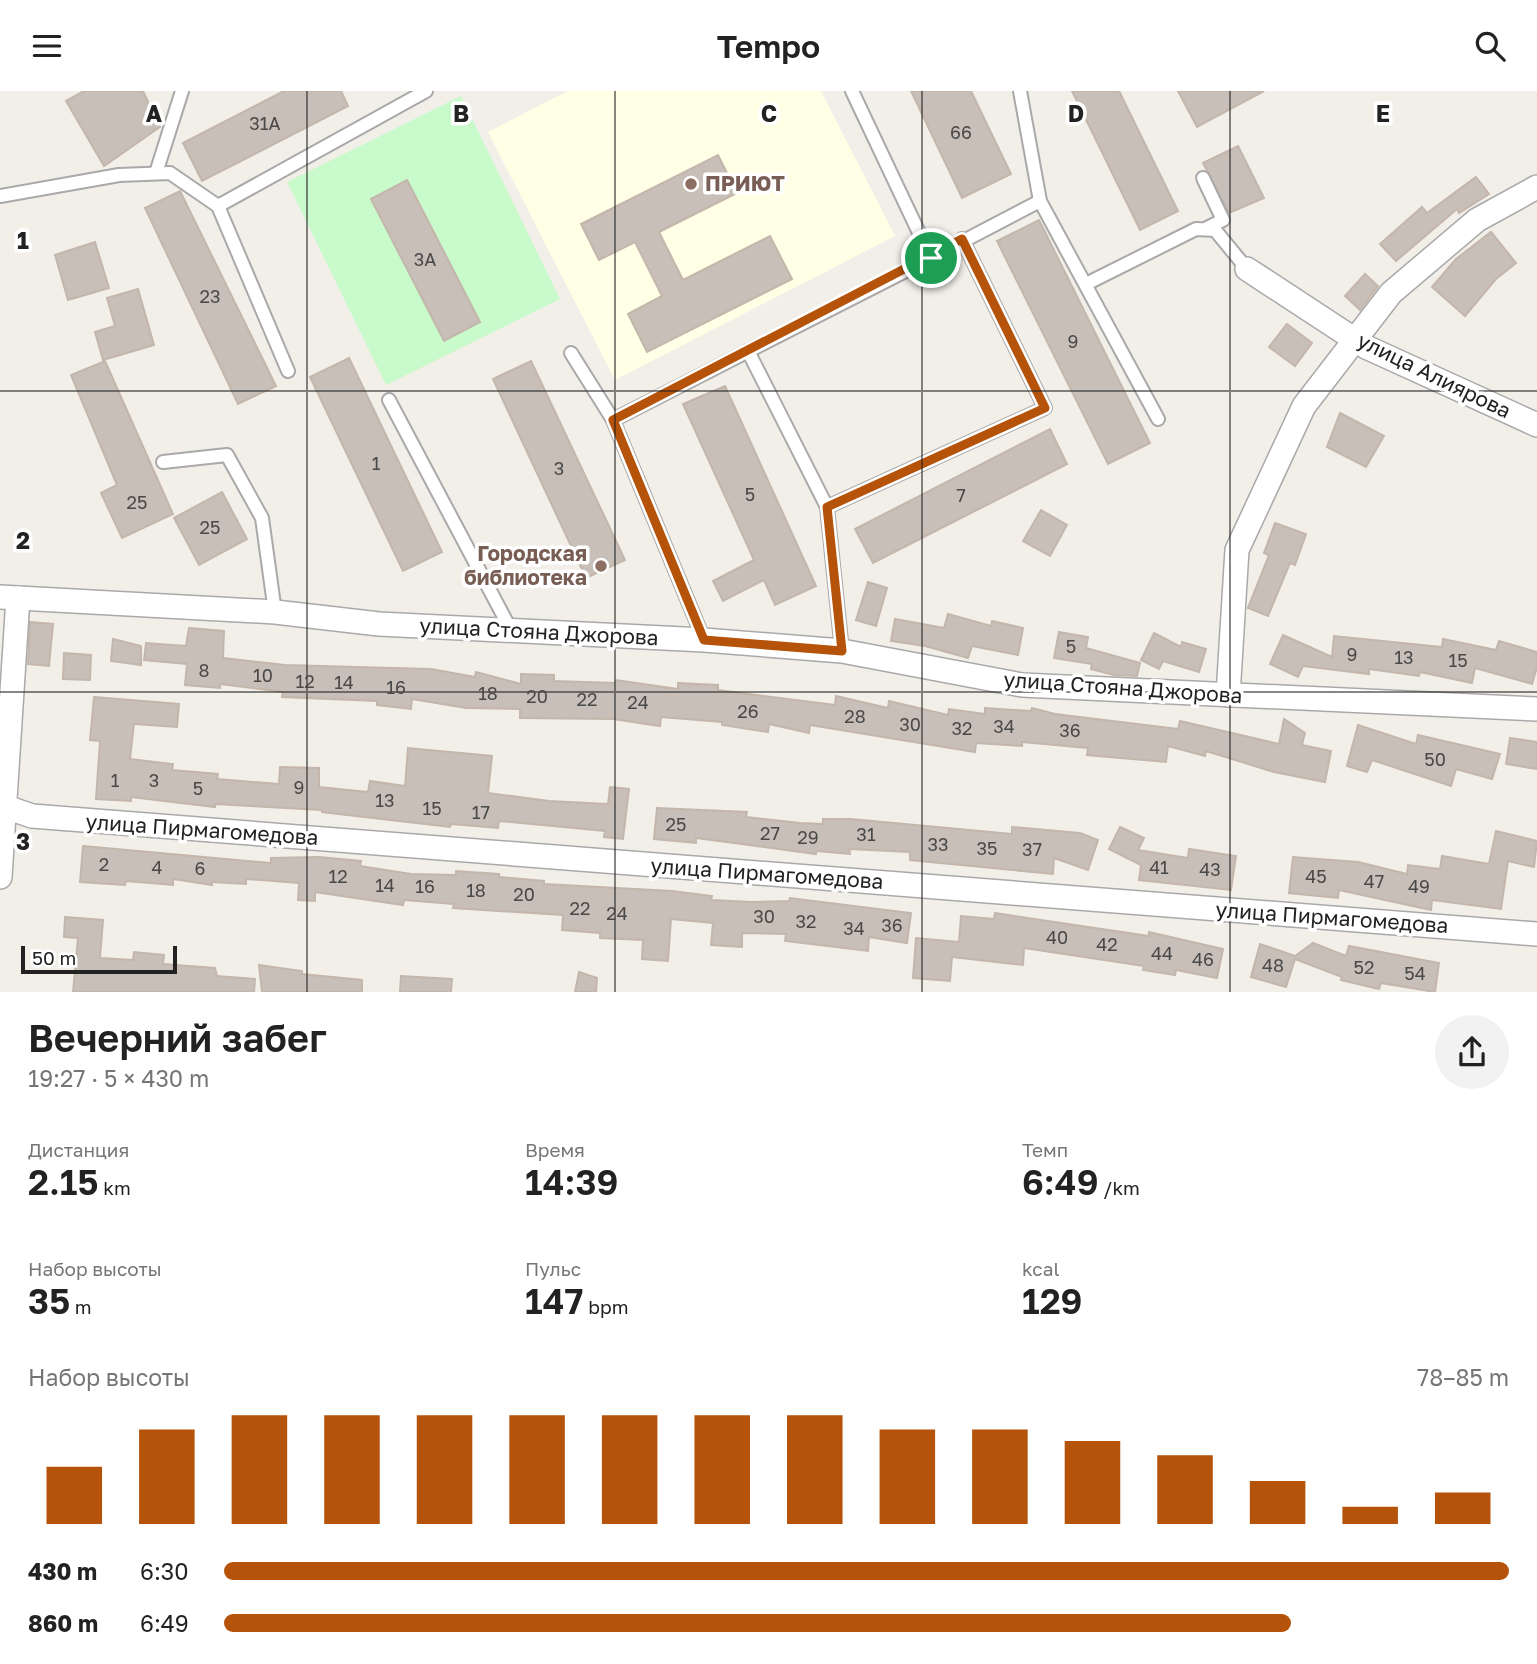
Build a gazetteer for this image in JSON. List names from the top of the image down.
{
  "streets": {
    "street": ["улица Алиярова", "улица Стояна Джорова", "улица Пирмагомедова"]
  },
  "places": ["ПРИЮТ", "Городская библиотека"],
  "house_numbers": [
    "31А",
    "66",
    "3А",
    "23",
    "9",
    "1",
    "3",
    "5",
    "7",
    "25",
    "25",
    "5",
    "9",
    "13",
    "15",
    "8",
    "10",
    "12",
    "14",
    "16",
    "18",
    "20",
    "22",
    "24",
    "26",
    "28",
    "30",
    "34",
    "32",
    "36",
    "50",
    "1",
    "3",
    "9",
    "5",
    "13",
    "15",
    "17",
    "25",
    "27",
    "31",
    "29",
    "33",
    "35",
    "37",
    "2",
    "4",
    "41",
    "6",
    "43",
    "12",
    "45",
    "47",
    "14",
    "16",
    "49",
    "18",
    "20",
    "22",
    "24",
    "30",
    "32",
    "36",
    "34",
    "40",
    "42",
    "44",
    "46",
    "48",
    "52",
    "54"
  ],
  "scale_bar": "50 m",
  "page": {
    "header": "Tempo",
    "scale": "50 m",
    "heading": ["Вечерний забег", "19:27 · 5 × 430 m"],
    "stats": [
      ["Дистанция", "2.15 km"],
      ["Время", "14:39"],
      ["Темп", "6:49 /km"],
      ["Набор высоты", "35 m"],
      ["Пульс", "147 bpm"],
      ["kcal", "129"]
    ],
    "chart": ["Набор высоты", "78–85 m"],
    "list": [
      {
        "name": "430 m",
        "note": "6:30"
      },
      {
        "name": "860 m",
        "note": "6:49"
      }
    ]
  },
  "grid": {
    "columns": [
      "A",
      "B",
      "C",
      "D",
      "E"
    ],
    "rows": ["1", "2", "3"]
  }
}
